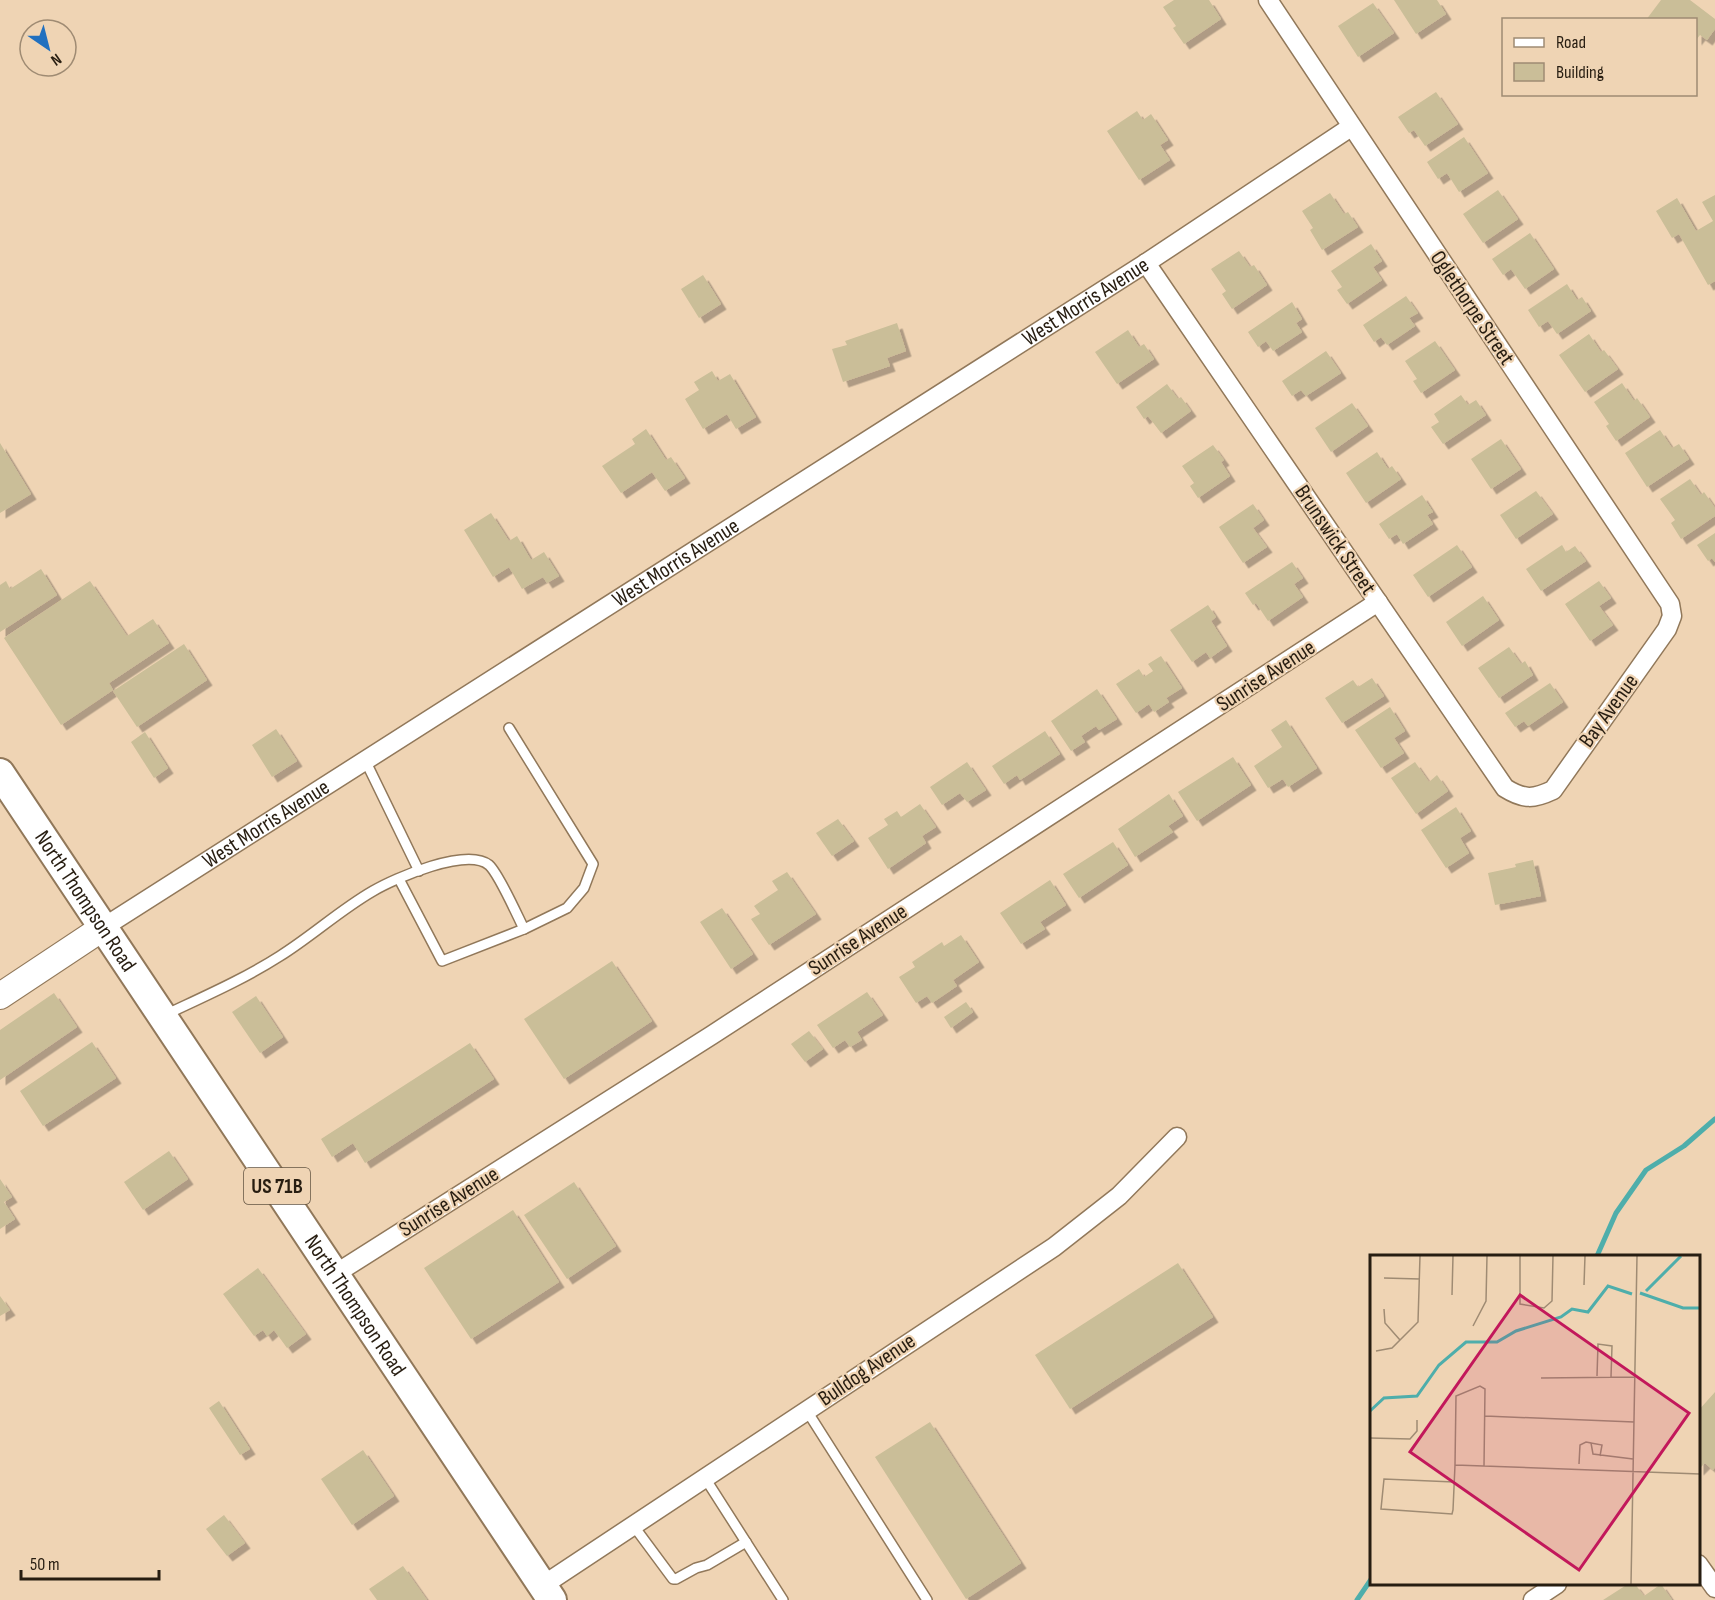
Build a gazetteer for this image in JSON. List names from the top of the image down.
{
  "streets": {
    "main road": ["North Thompson Road", "US 71B"],
    "street": [
      "West Morris Avenue",
      "Oglethorpe Street",
      "Brunswick Street",
      "Sunrise Avenue",
      "Bay Avenue",
      "Bulldog Avenue"
    ]
  },
  "crossings": [
    ["West Morris Avenue", "Oglethorpe Street"],
    ["West Morris Avenue", "Brunswick Street"],
    ["West Morris Avenue", "North Thompson Road"],
    ["Oglethorpe Street", "Bay Avenue"],
    ["Brunswick Street", "Sunrise Avenue"],
    ["Brunswick Street", "Bay Avenue"],
    ["Sunrise Avenue", "North Thompson Road"],
    ["North Thompson Road", "Bulldog Avenue"]
  ],
  "legend": ["Road", "Building"],
  "scale_bar": "50 m",
  "north": "bottom right"
}
